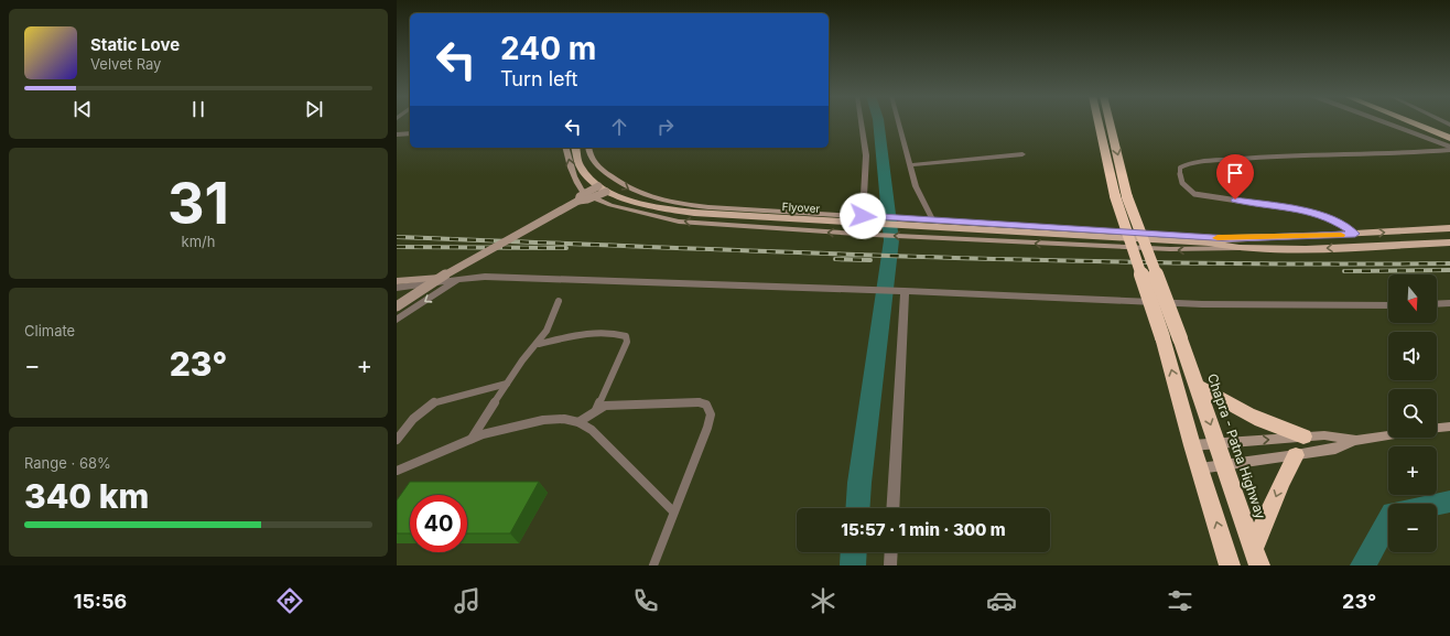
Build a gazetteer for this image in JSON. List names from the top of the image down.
{
  "streets": {
    "highway": ["Chapra - Patna Highway"],
    "main road": ["Flyover"]
  },
  "north": "bottom",
  "page": {
    "turn": ["240 m", "Turn left"],
    "song": ["Static Love", "Velvet Ray"],
    "tile": [
      ["31", "km/h"],
      "Climate",
      ["Range · 68%", "340 km"]
    ],
    "map_buttons": ["+", "−"],
    "heat": ["−", "23°", "+"],
    "limit": "40",
    "trip": "15:57 · 1 min · 300 m",
    "tabs": ["15:56", "23°"]
  }
}
